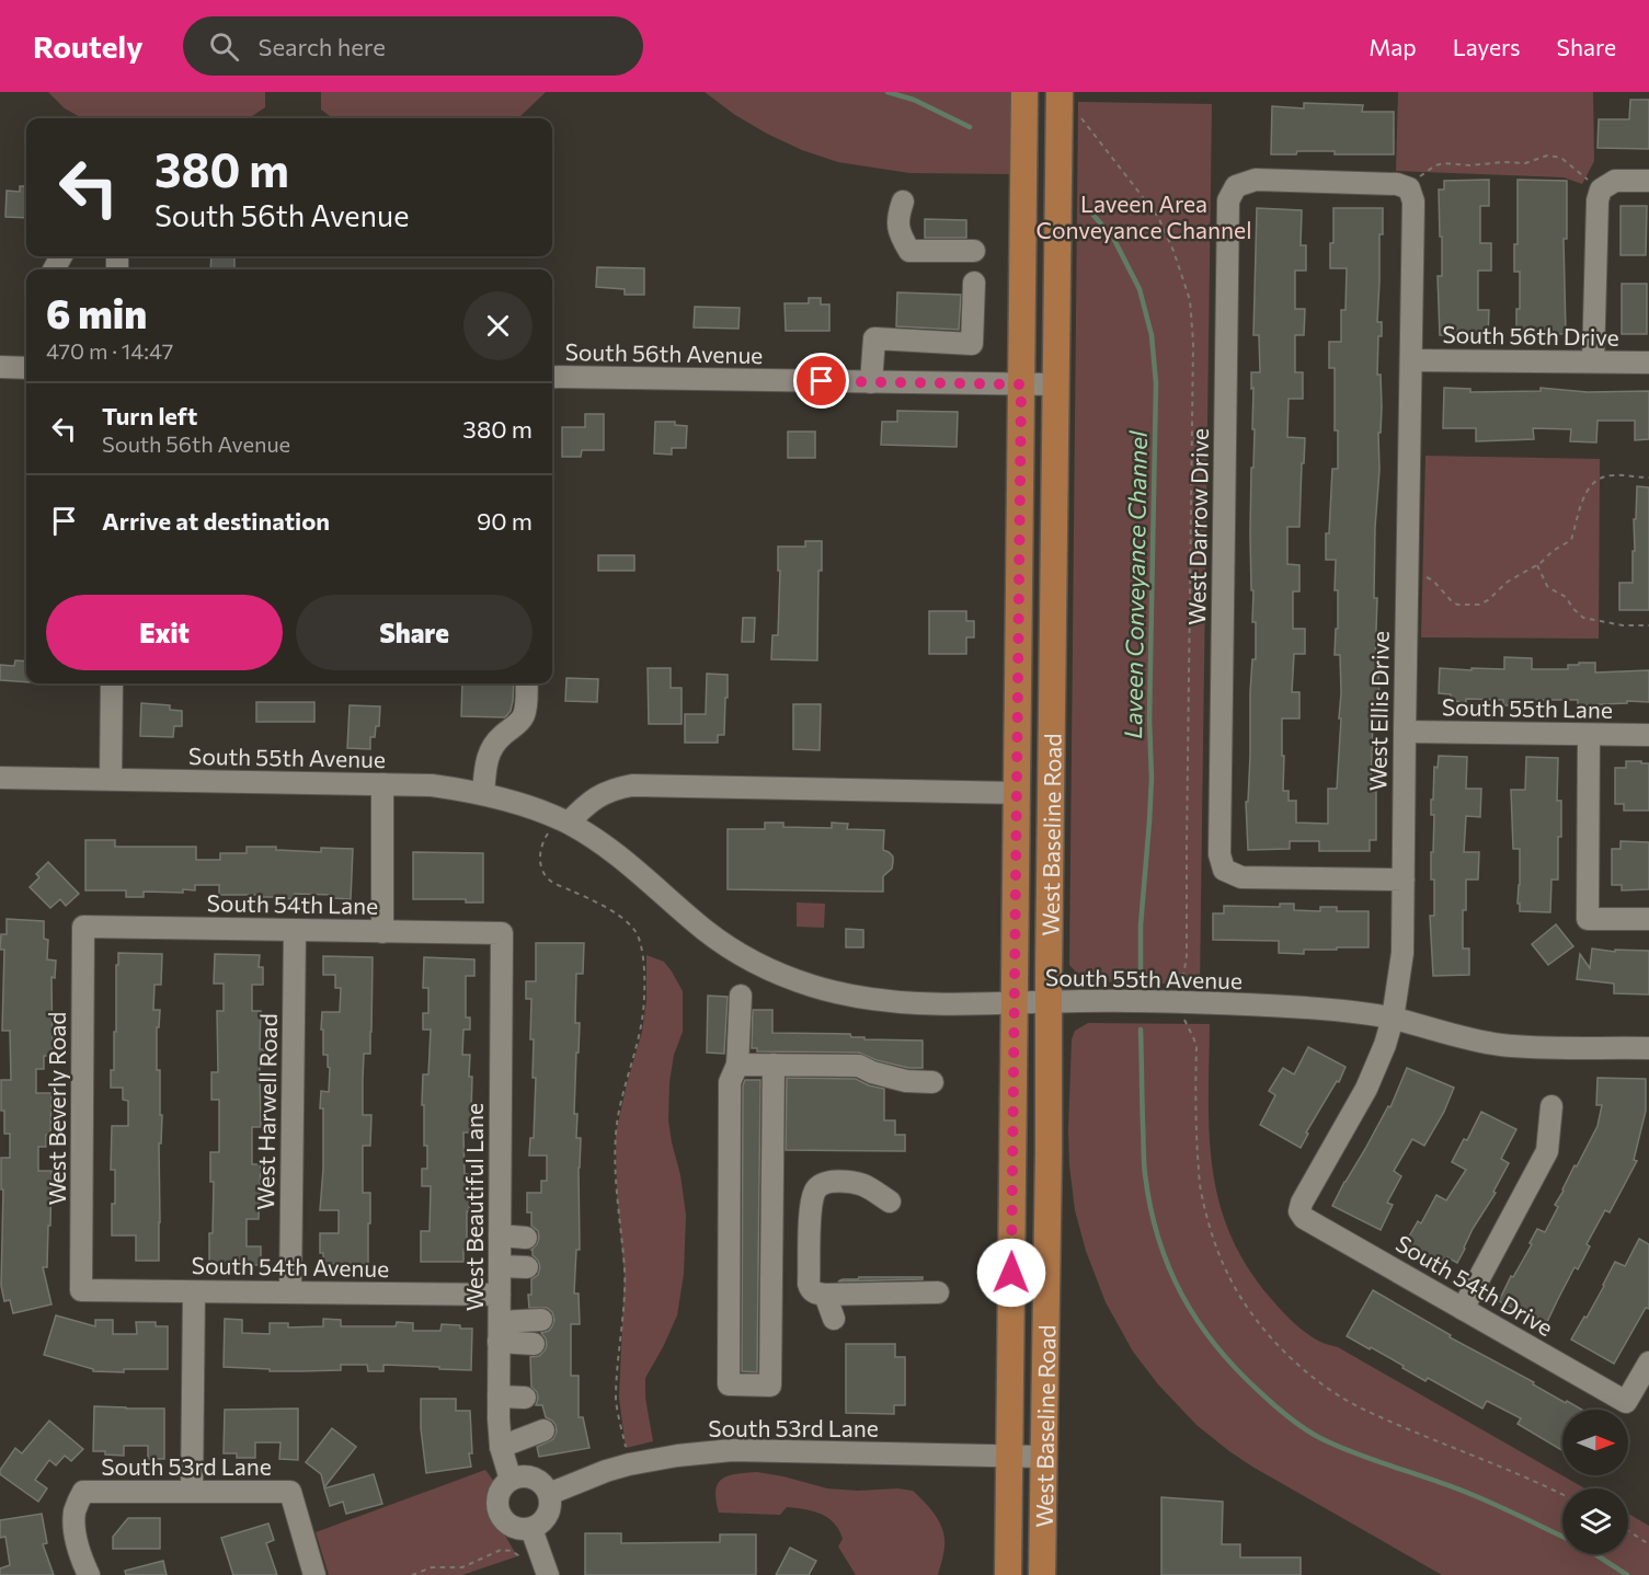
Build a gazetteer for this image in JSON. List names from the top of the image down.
{
  "streets": {
    "main road": ["West Baseline Road"],
    "street": [
      "South 56th Drive",
      "South 56th Avenue",
      "West Darrow Drive",
      "South 55th Lane",
      "West Ellis Drive",
      "South 55th Avenue",
      "South 54th Lane",
      "West Beverly Road",
      "West Harwell Road",
      "West Beautiful Lane",
      "South 54th Avenue",
      "South 54th Drive",
      "South 53rd Lane"
    ]
  },
  "crossings": [
    ["South 56th Drive", "West Ellis Drive"],
    ["South 56th Avenue", "West Baseline Road"],
    ["West Darrow Drive", "West Ellis Drive"],
    ["South 55th Lane", "West Ellis Drive"],
    ["West Ellis Drive", "South 55th Avenue"],
    ["West Ellis Drive", "South 54th Drive"],
    ["South 55th Avenue", "West Baseline Road"],
    ["West Baseline Road", "South 53rd Lane"],
    ["South 54th Lane", "West Beverly Road"],
    ["South 54th Lane", "West Harwell Road"],
    ["South 54th Lane", "West Beautiful Lane"],
    ["West Beverly Road", "South 54th Avenue"],
    ["West Harwell Road", "South 54th Avenue"],
    ["West Beautiful Lane", "South 54th Avenue"],
    ["West Beautiful Lane", "South 53rd Lane"]
  ],
  "water": ["Laveen Conveyance Channel"],
  "parks": ["Laveen Area Conveyance Channel"],
  "north": "right",
  "page": {
    "header": "Routely",
    "search": "Search here",
    "nav": ["Map", "Layers", "Share"],
    "turn": ["380 m", "South 56th Avenue"],
    "heading": ["6 min", "470 m · 14:47"],
    "list": [
      {
        "name": "Turn left",
        "note": "South 56th Avenue",
        "value": "380 m"
      },
      {
        "name": "Arrive at destination",
        "value": "90 m"
      }
    ],
    "buttons": ["Exit", "Share"]
  }
}
